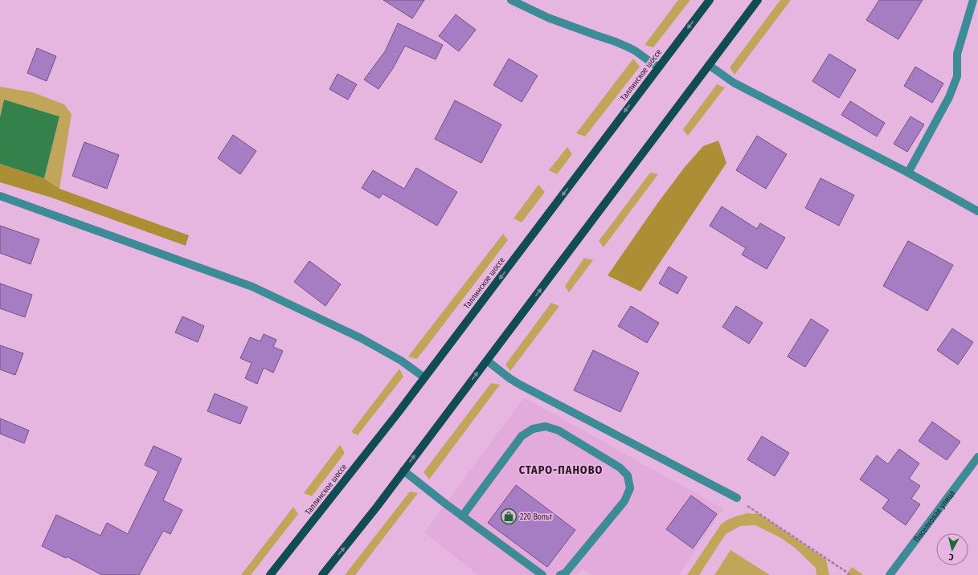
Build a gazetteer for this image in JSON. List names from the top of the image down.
{
  "streets": {
    "main road": ["Таллинское шоссе"],
    "street": ["Поселковая улица"]
  },
  "districts": ["СТАРО-ПАНОВО"],
  "places": {
    "shop": ["220 Вольт"]
  },
  "north": "bottom"
}
